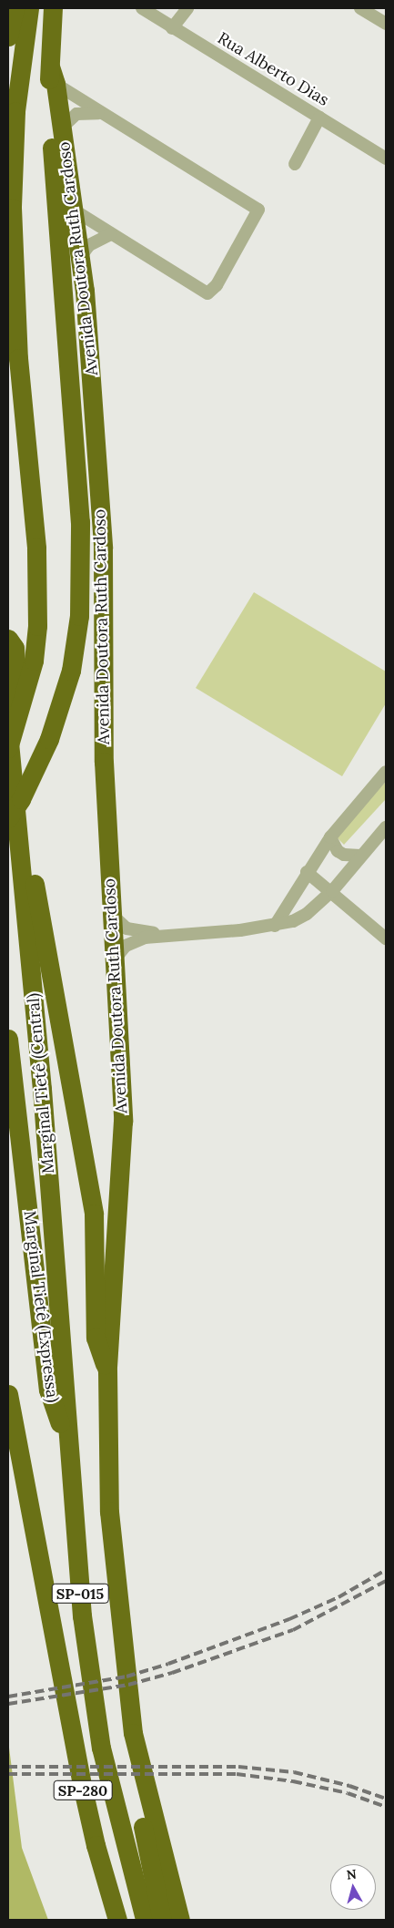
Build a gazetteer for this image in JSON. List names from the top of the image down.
{
  "streets": {
    "highway": [
      "Avenida Doutora Ruth Cardoso",
      "Marginal Tietê (Central)",
      "Marginal Tietê (Expressa)",
      "SP-015",
      "SP-280"
    ],
    "street": ["Rua Alberto Dias"]
  },
  "crossings": [
    ["Marginal Tietê (Central)", "Marginal Tietê (Expressa)"]
  ],
  "north": "top"
}
